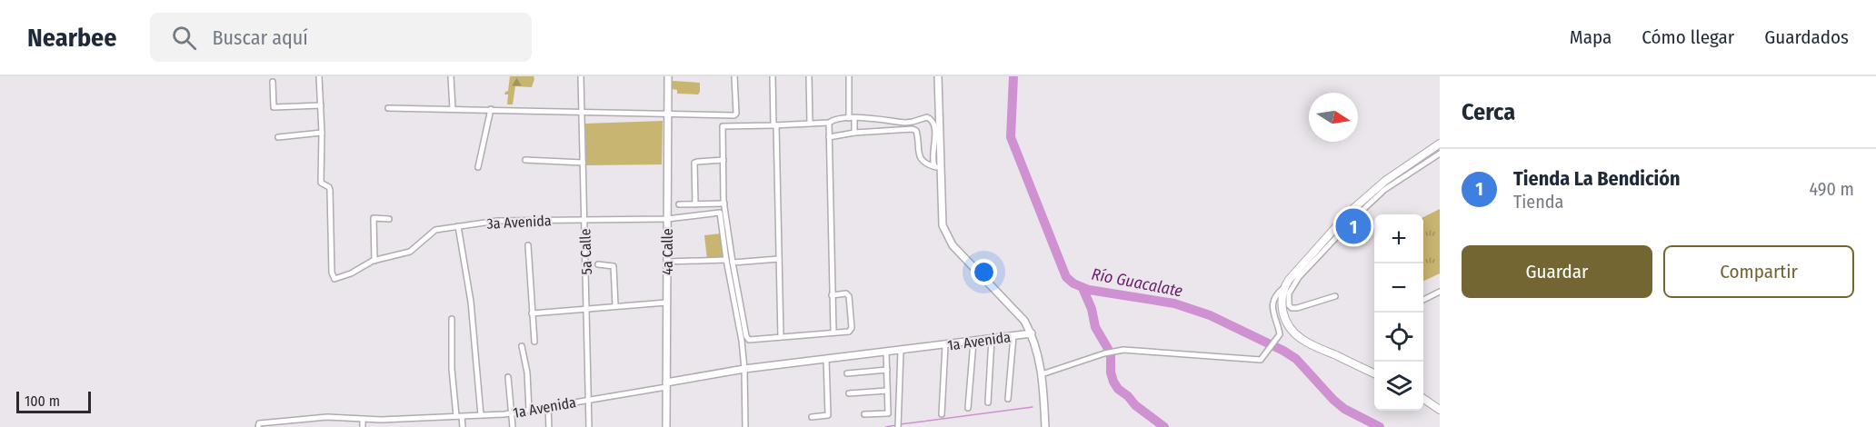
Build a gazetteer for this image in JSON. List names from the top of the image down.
{
  "streets": {
    "main road": ["4a Calle", "1a Avenida"],
    "street": ["3a Avenida", "5a Calle"]
  },
  "crossings": [
    ["3a Avenida", "5a Calle"],
    ["3a Avenida", "4a Calle"],
    ["5a Calle", "1a Avenida"],
    ["4a Calle", "1a Avenida"]
  ],
  "water": ["Río Guacalate"],
  "scale_bar": "100 m",
  "north": "right",
  "page": {
    "header": "Nearbee",
    "search": "Buscar aquí",
    "nav": ["Mapa", "Cómo llegar", "Guardados"],
    "heading": "Cerca",
    "list": [
      {
        "mark": "1",
        "name": "Tienda La Bendición",
        "note": "Tienda",
        "value": "490 m"
      }
    ],
    "pins": "1",
    "map_buttons": ["+", "−"],
    "buttons": ["Guardar", "Compartir"],
    "scale": "100 m"
  }
}
